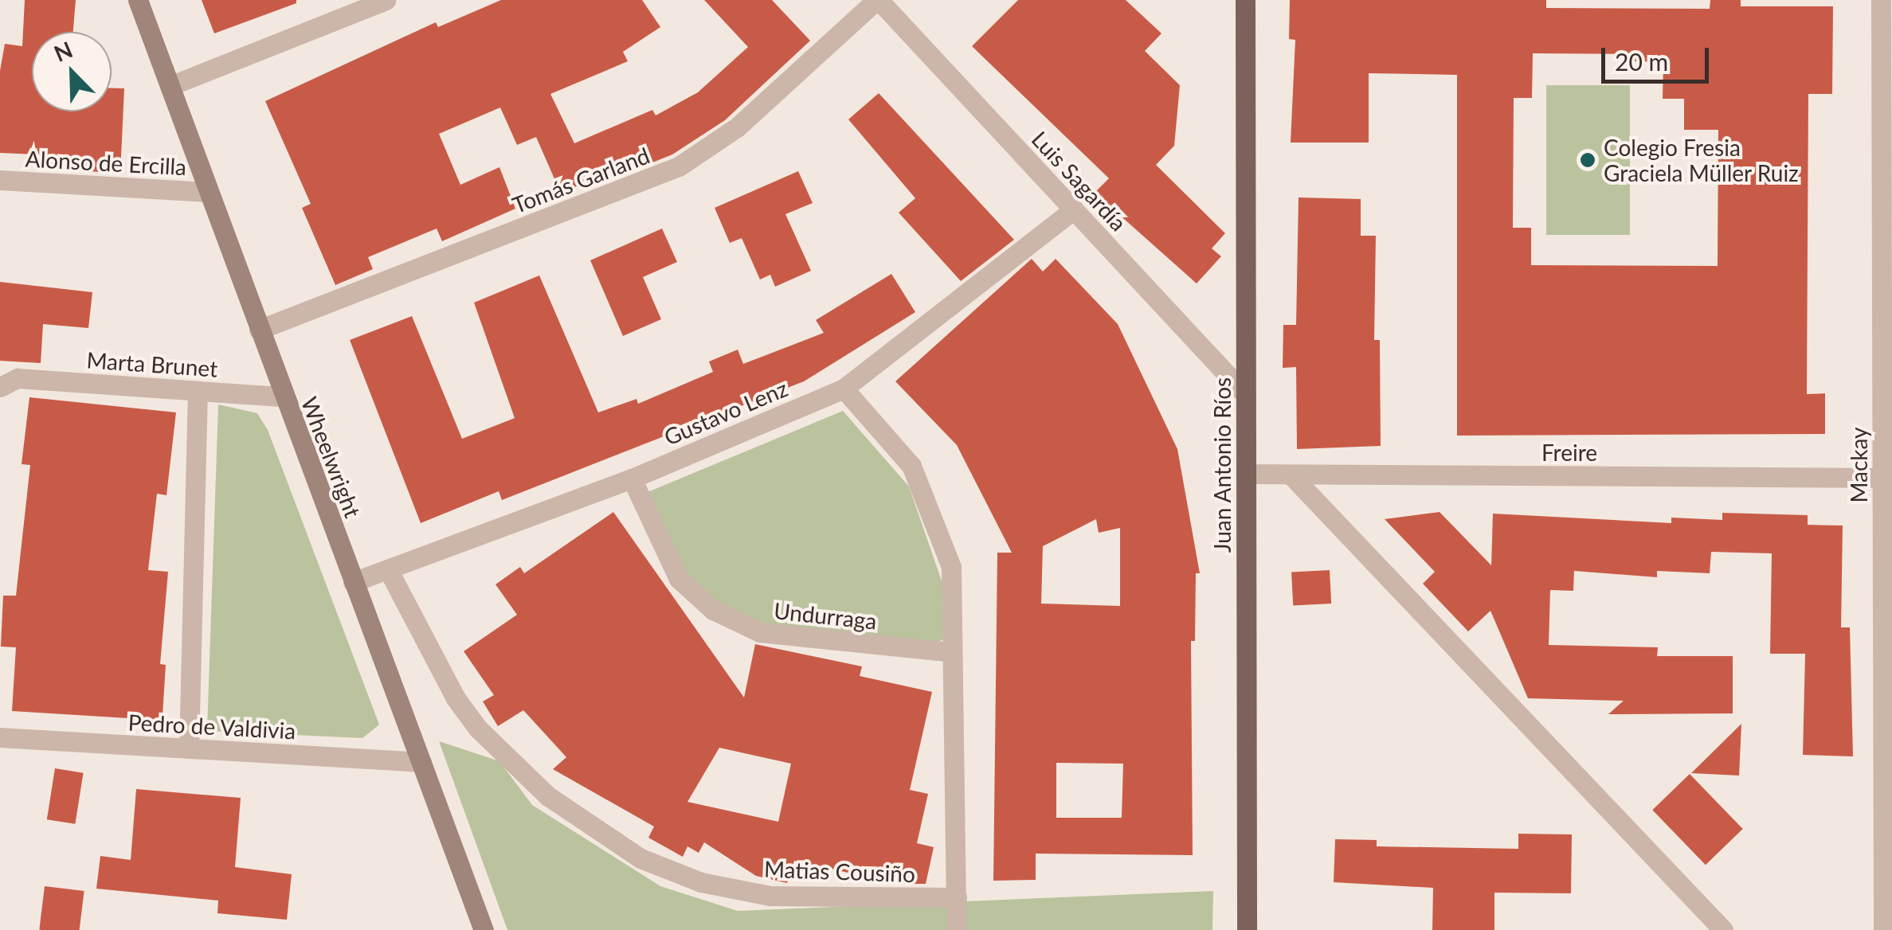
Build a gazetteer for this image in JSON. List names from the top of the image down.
{
  "streets": {
    "main road": ["Wheelwright", "Juan Antonio Ríos"],
    "street": [
      "Alonso de Ercilla",
      "Tomás Garland",
      "Luis Sagardía",
      "Marta Brunet",
      "Gustavo Lenz",
      "Freire",
      "Mackay",
      "Undurraga",
      "Pedro de Valdivia",
      "Matias Cousiño"
    ]
  },
  "crossings": [
    ["Alonso de Ercilla", "Wheelwright"],
    ["Tomás Garland", "Luis Sagardía"],
    ["Tomás Garland", "Wheelwright"],
    ["Luis Sagardía", "Gustavo Lenz"],
    ["Luis Sagardía", "Juan Antonio Ríos"],
    ["Marta Brunet", "Wheelwright"],
    ["Gustavo Lenz", "Wheelwright"],
    ["Gustavo Lenz", "Undurraga"],
    ["Gustavo Lenz", "Matias Cousiño"],
    ["Freire", "Juan Antonio Ríos"],
    ["Freire", "Mackay"],
    ["Wheelwright", "Pedro de Valdivia"]
  ],
  "places": ["Colegio Fresia Graciela Müller Ruiz"],
  "scale_bar": "20 m",
  "north": "top left"
}
